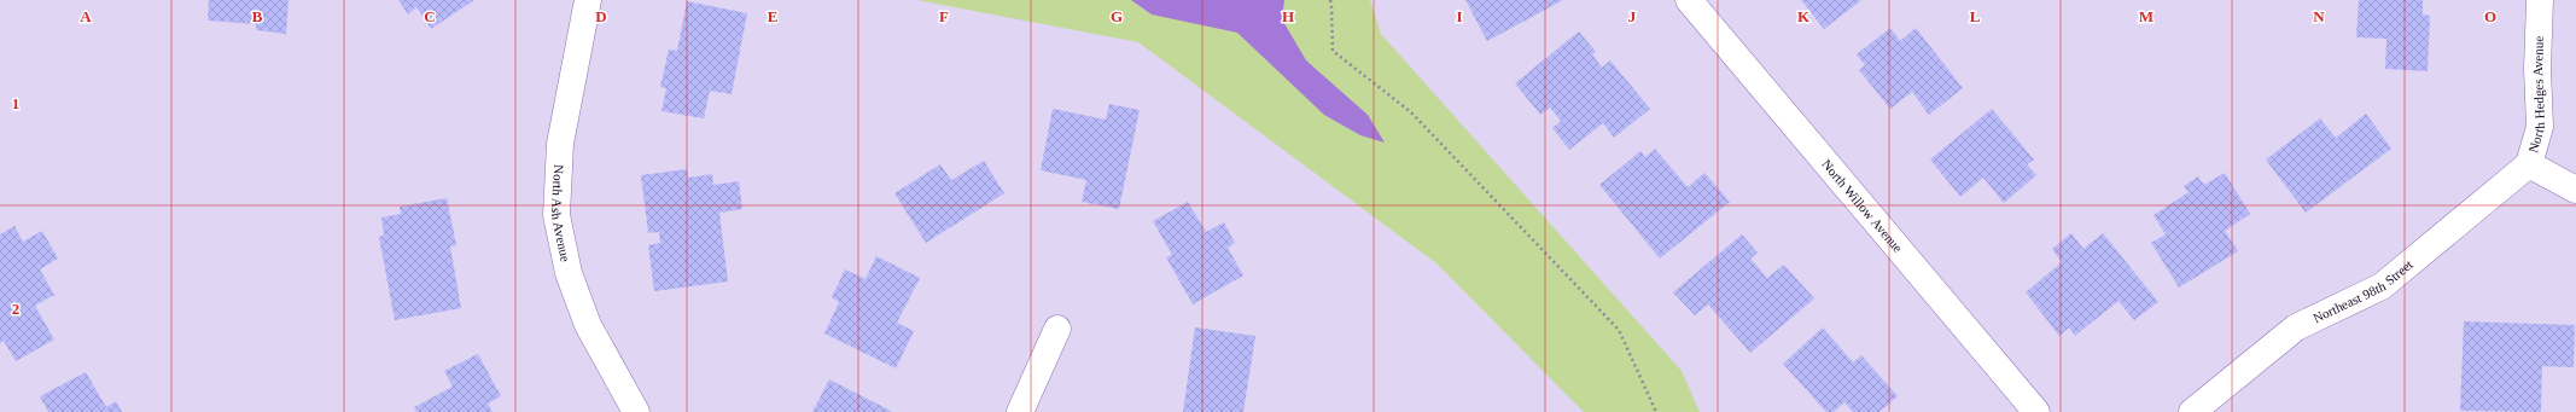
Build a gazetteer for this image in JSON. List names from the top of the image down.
{
  "streets": {
    "street": [
      "North Hedges Avenue",
      "North Willow Avenue",
      "North Ash Avenue",
      "Northeast 98th Street"
    ]
  },
  "crossings": [
    ["North Hedges Avenue", "Northeast 98th Street"]
  ],
  "grid": {
    "columns": [
      "A",
      "B",
      "C",
      "D",
      "E",
      "F",
      "G",
      "H",
      "I",
      "J",
      "K",
      "L",
      "M",
      "N",
      "O"
    ],
    "rows": ["1", "2"]
  }
}
